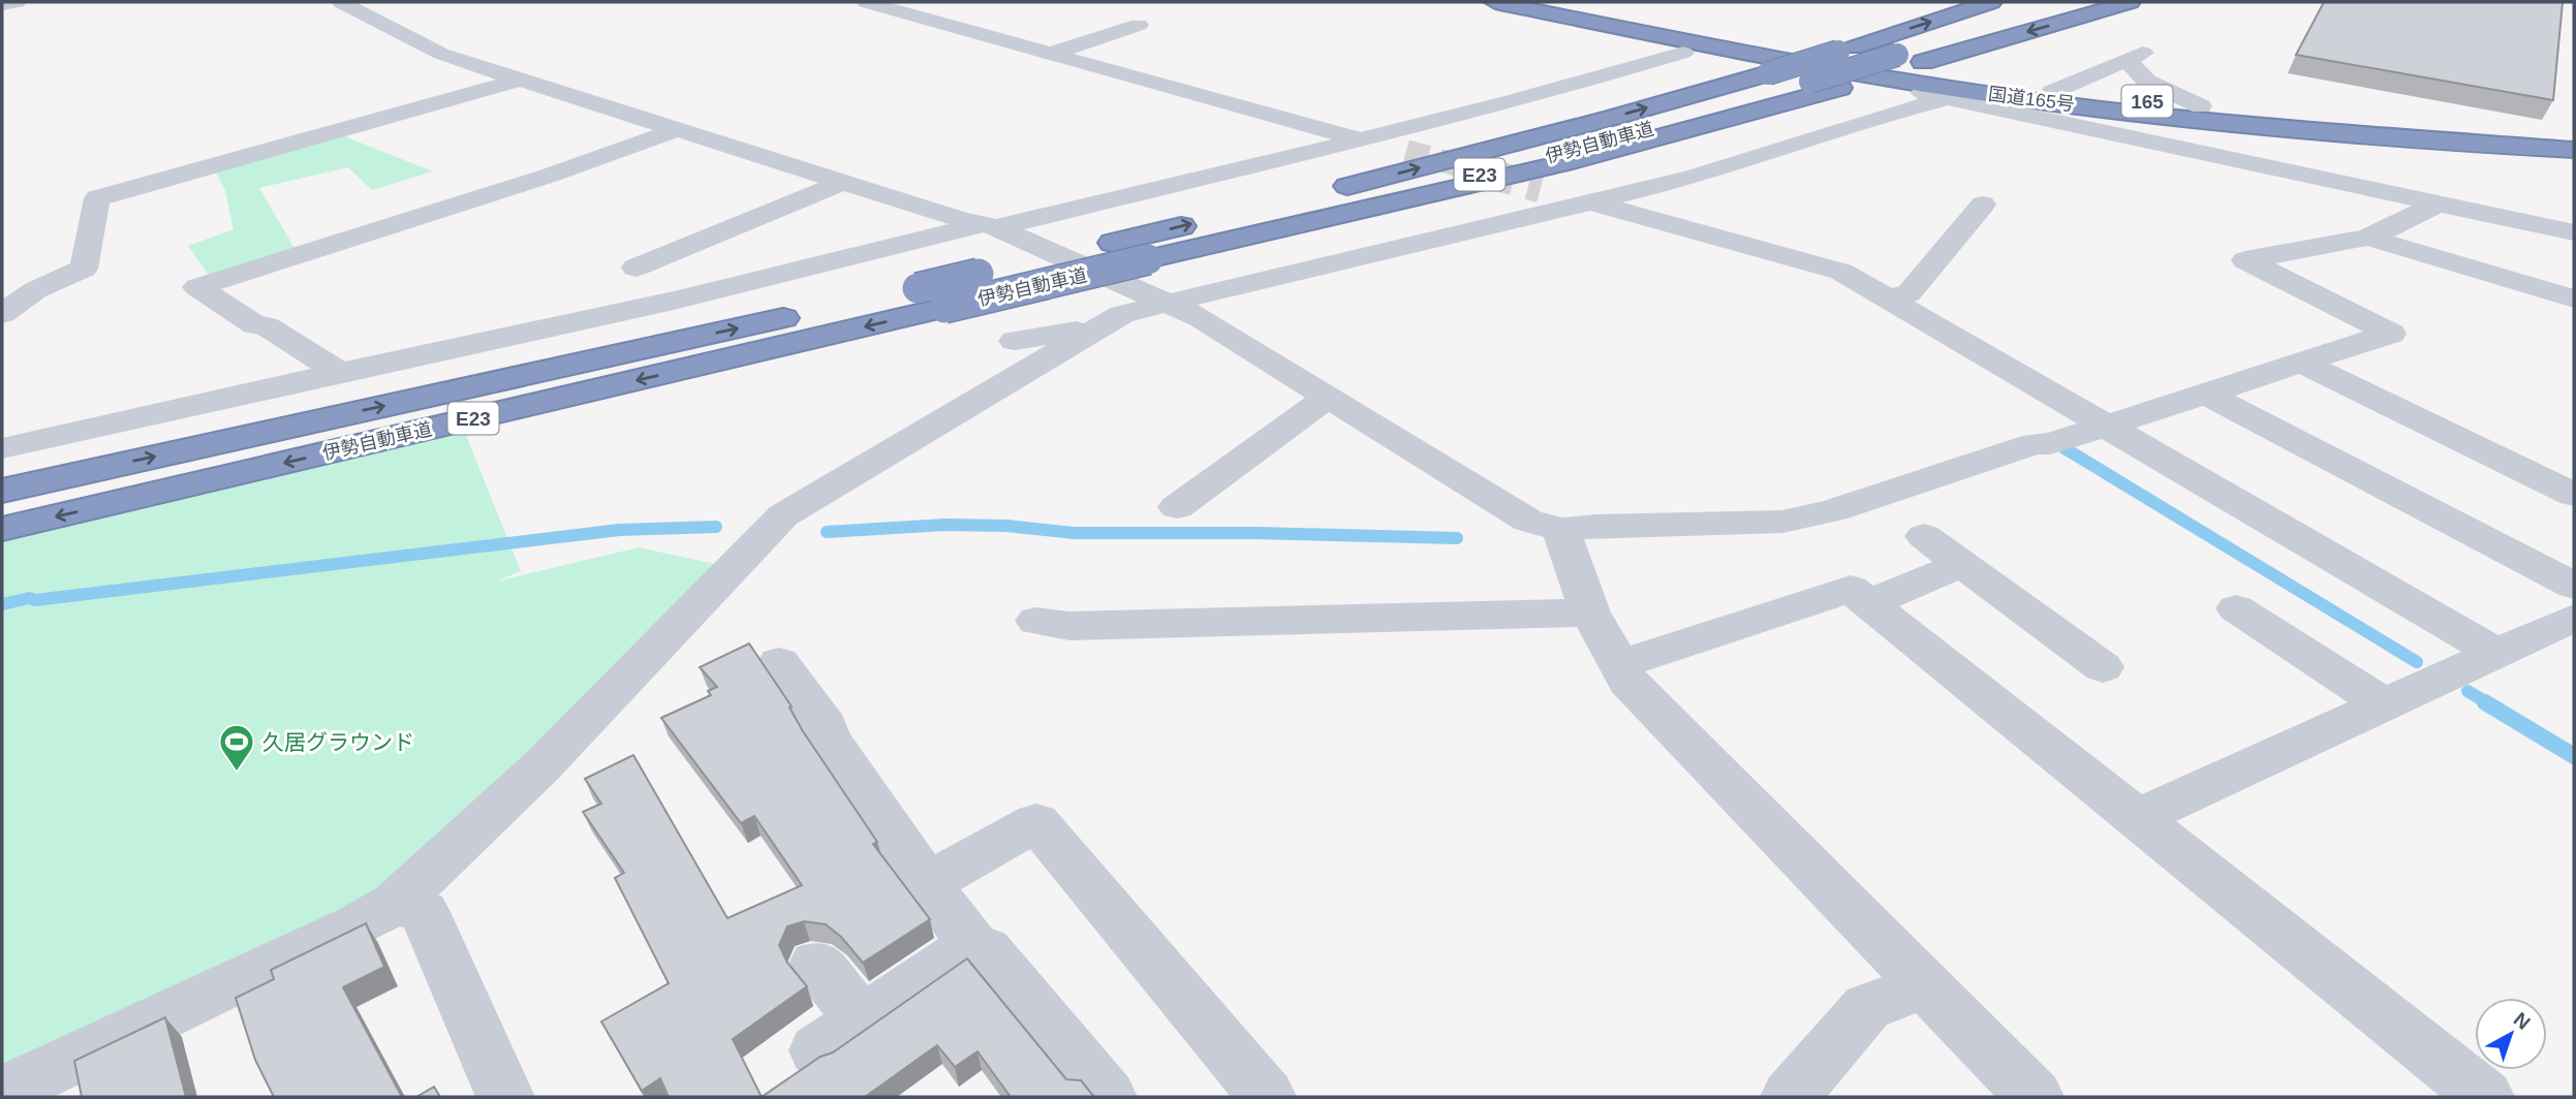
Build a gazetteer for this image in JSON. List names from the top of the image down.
{
  "streets": {
    "highway": [
      "国道165号",
      "165",
      "伊勢自動車道",
      "E23"
    ]
  },
  "places": {
    "sports": ["久居グラウンド"]
  },
  "north": "top right"
}
